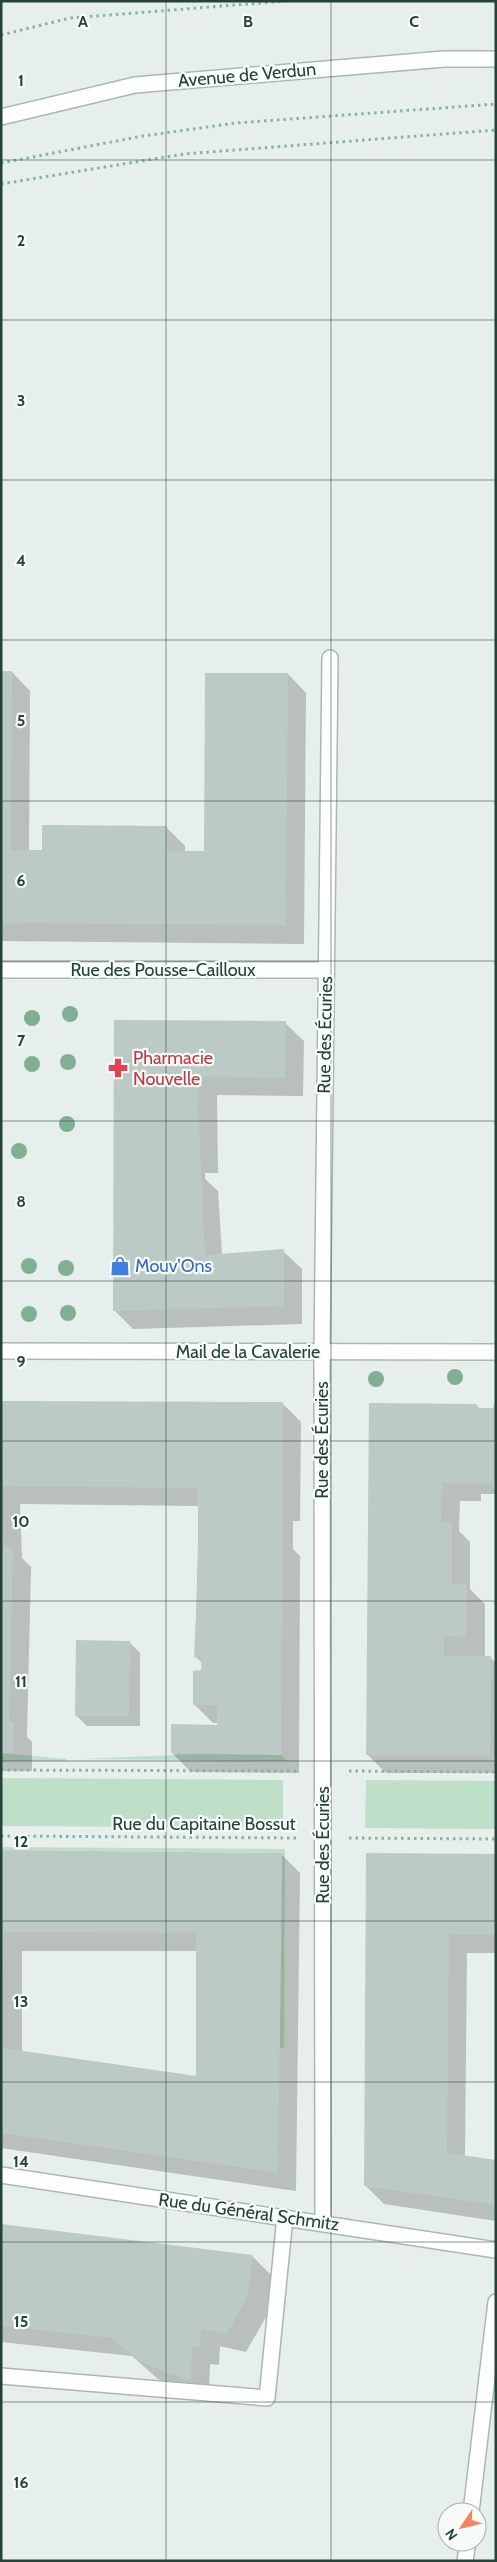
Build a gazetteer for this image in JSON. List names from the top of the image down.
{
  "streets": {
    "street": [
      "Avenue de Verdun",
      "Rue des Pousse-Cailloux",
      "Rue des Écuries",
      "Mail de la Cavalerie",
      "Rue du Général Schmitz"
    ],
    "path": ["Rue du Capitaine Bossut"]
  },
  "crossings": [
    ["Rue des Pousse-Cailloux", "Rue des Écuries"],
    ["Rue des Écuries", "Mail de la Cavalerie"],
    ["Rue des Écuries", "Rue du Capitaine Bossut"],
    ["Rue des Écuries", "Rue du Général Schmitz"]
  ],
  "places": {
    "pharmacy": ["Pharmacie Nouvelle"],
    "shop": ["Mouv'Ons"]
  },
  "north": "bottom left",
  "grid": {
    "columns": ["A", "B", "C"],
    "rows": [
      "1",
      "2",
      "3",
      "4",
      "5",
      "6",
      "7",
      "8",
      "9",
      "10",
      "11",
      "12",
      "13",
      "14",
      "15",
      "16"
    ]
  }
}
